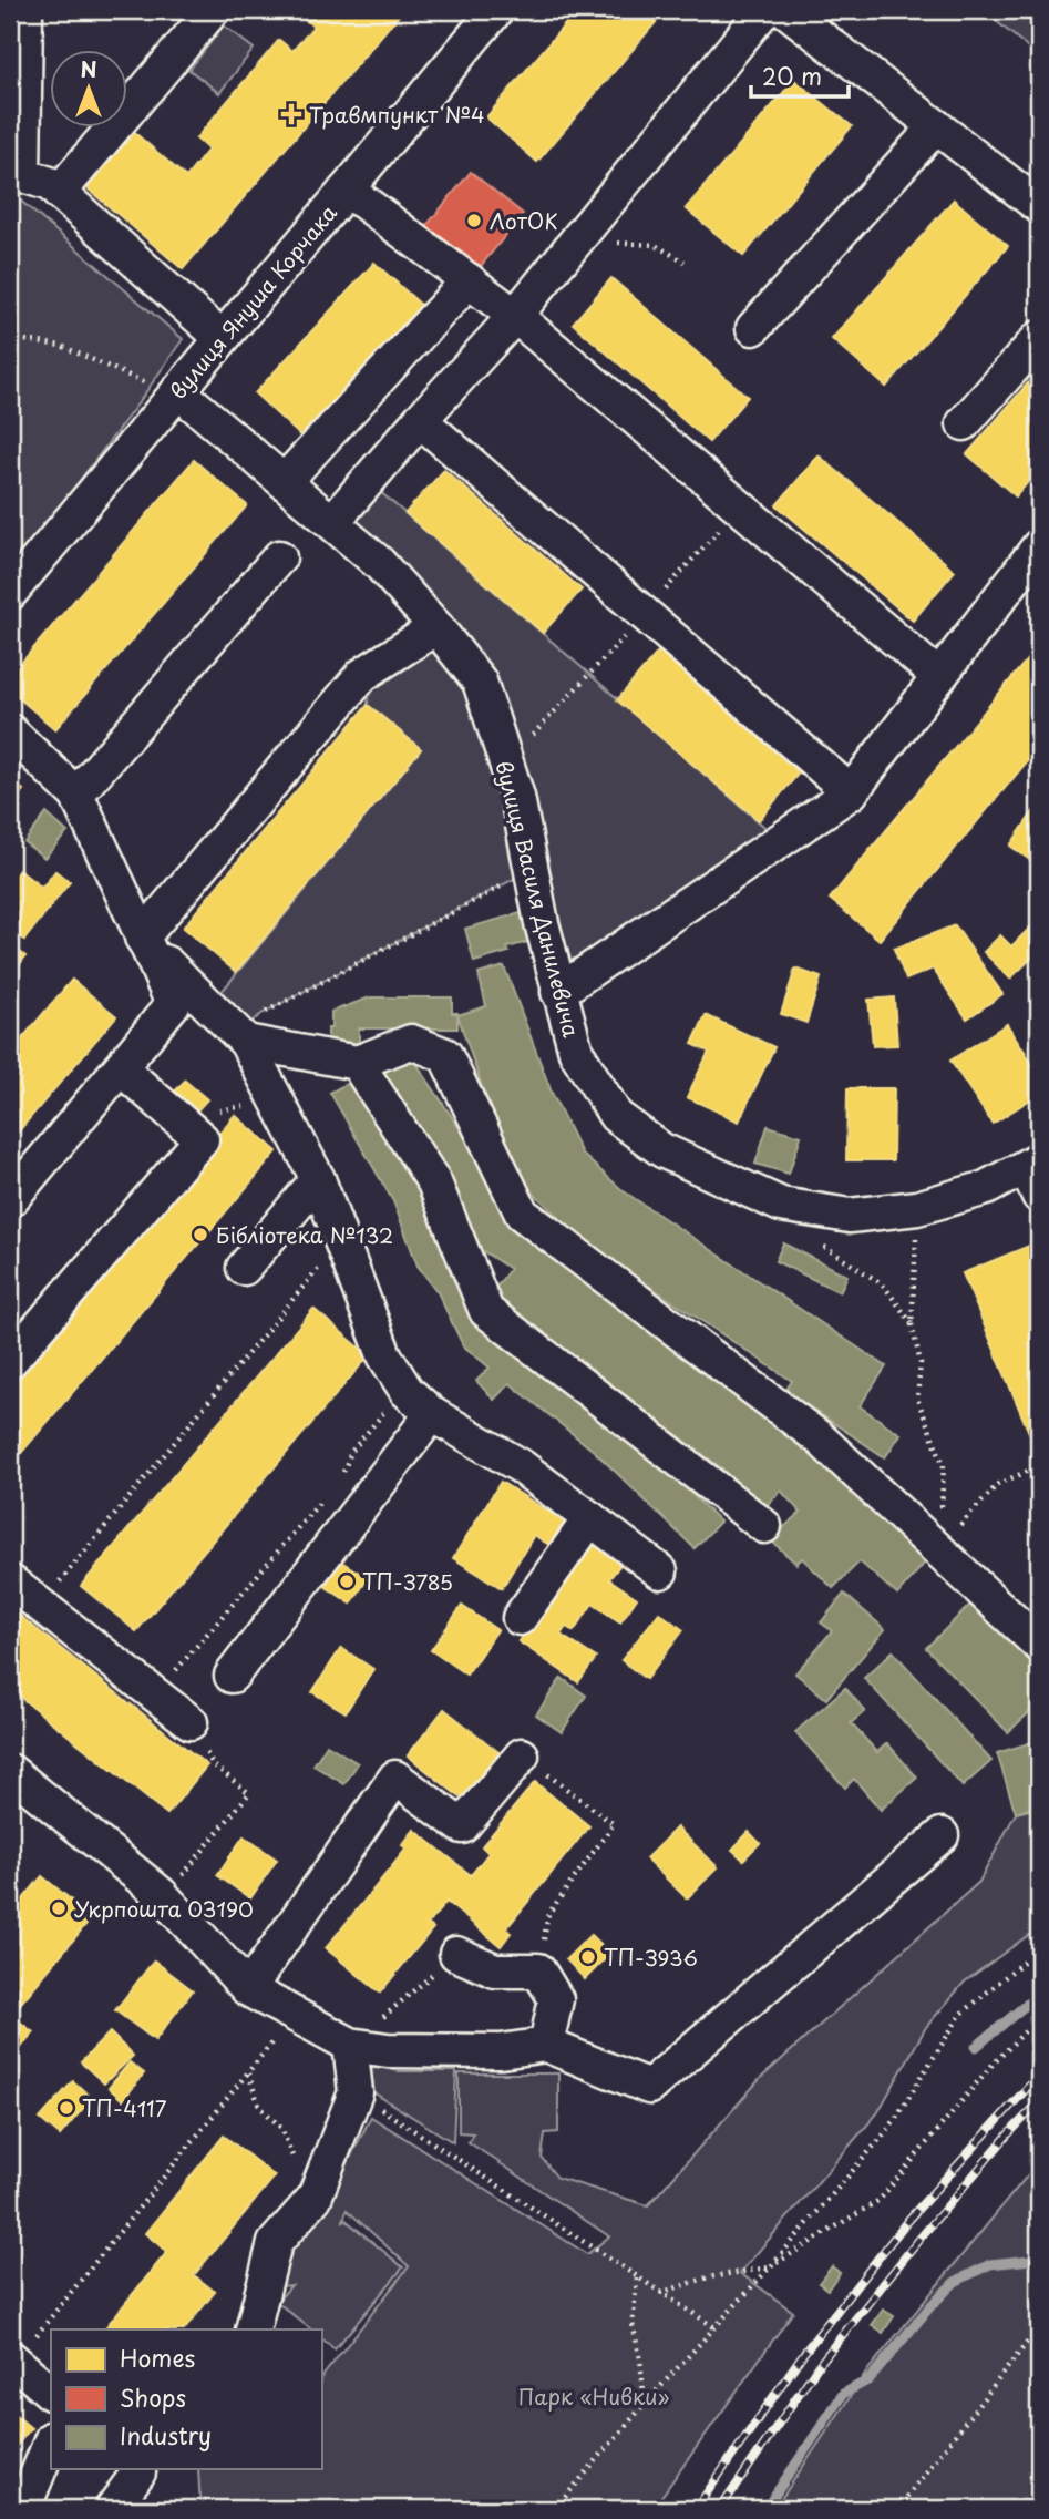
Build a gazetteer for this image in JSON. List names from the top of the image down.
{
  "streets": {
    "street": ["вулиця Януша Корчака", "вулиця Василя Данилевича"]
  },
  "crossings": [
    ["вулиця Януша Корчака", "вулиця Василя Данилевича"]
  ],
  "parks": ["Парк «Нивки»"],
  "places": {
    "health": ["Травмпункт №4"],
    "other": [
      "ЛотОК",
      "Бібліотека №132",
      "ТП-3785",
      "Укрпошта 03190",
      "ТП-3936",
      "ТП-4117"
    ]
  },
  "legend": ["Homes", "Shops", "Industry"],
  "scale_bar": "20 m",
  "north": "top"
}
